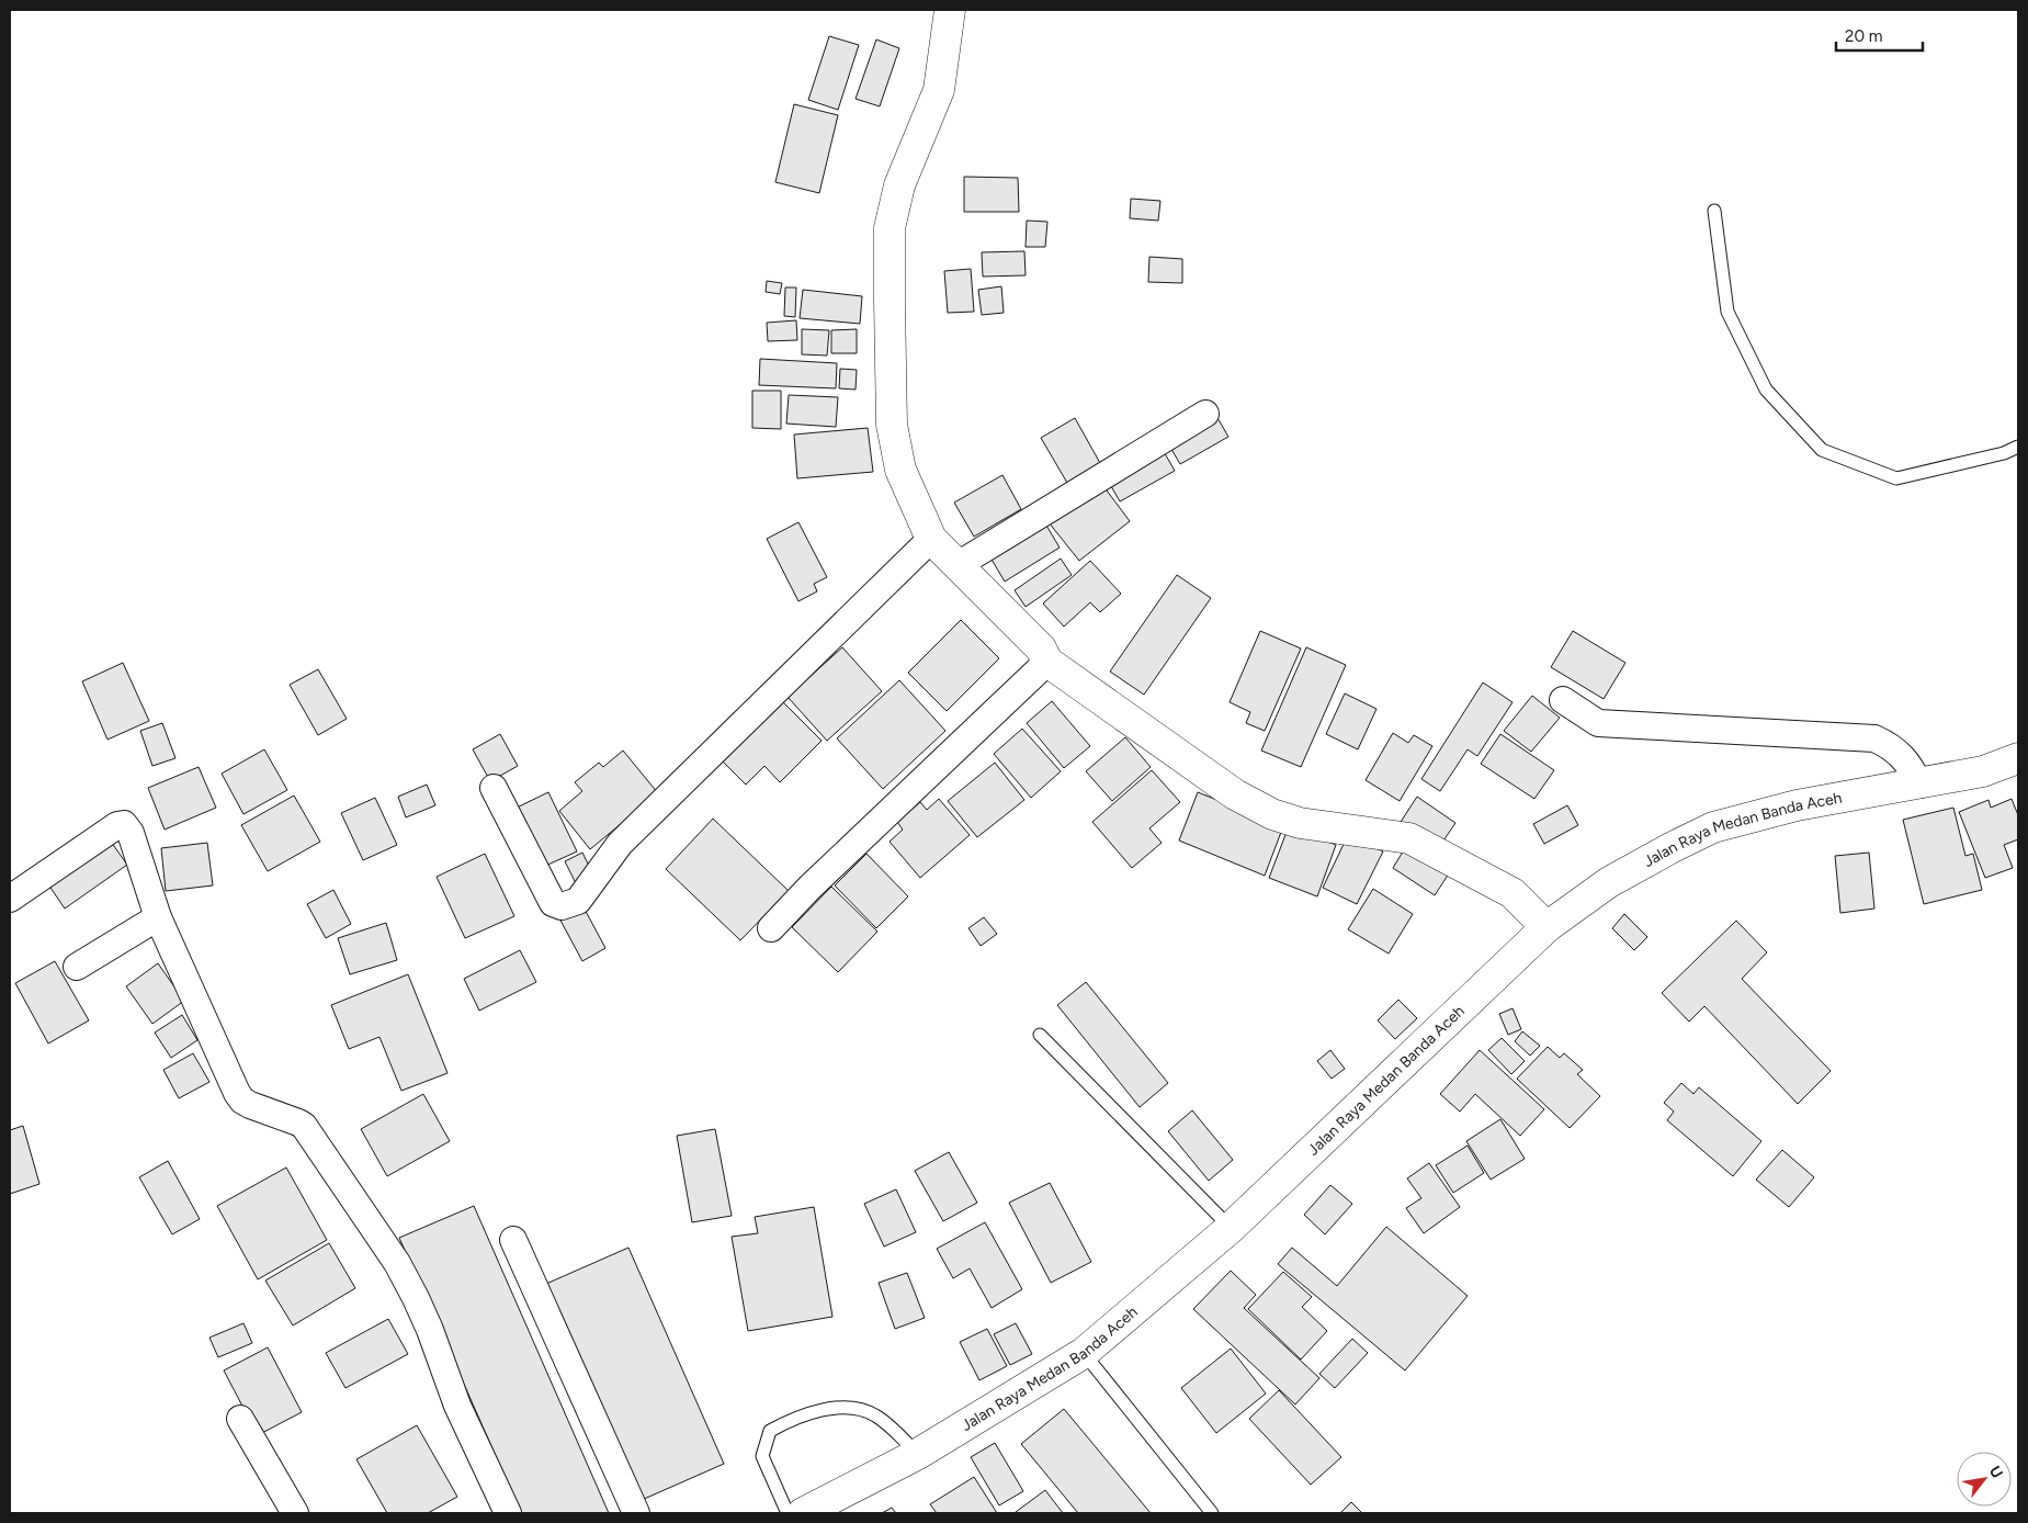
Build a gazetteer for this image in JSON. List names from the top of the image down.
{
  "streets": {
    "main road": ["Jalan Raya Medan Banda Aceh"]
  },
  "scale_bar": "20 m",
  "north": "top right"
}
